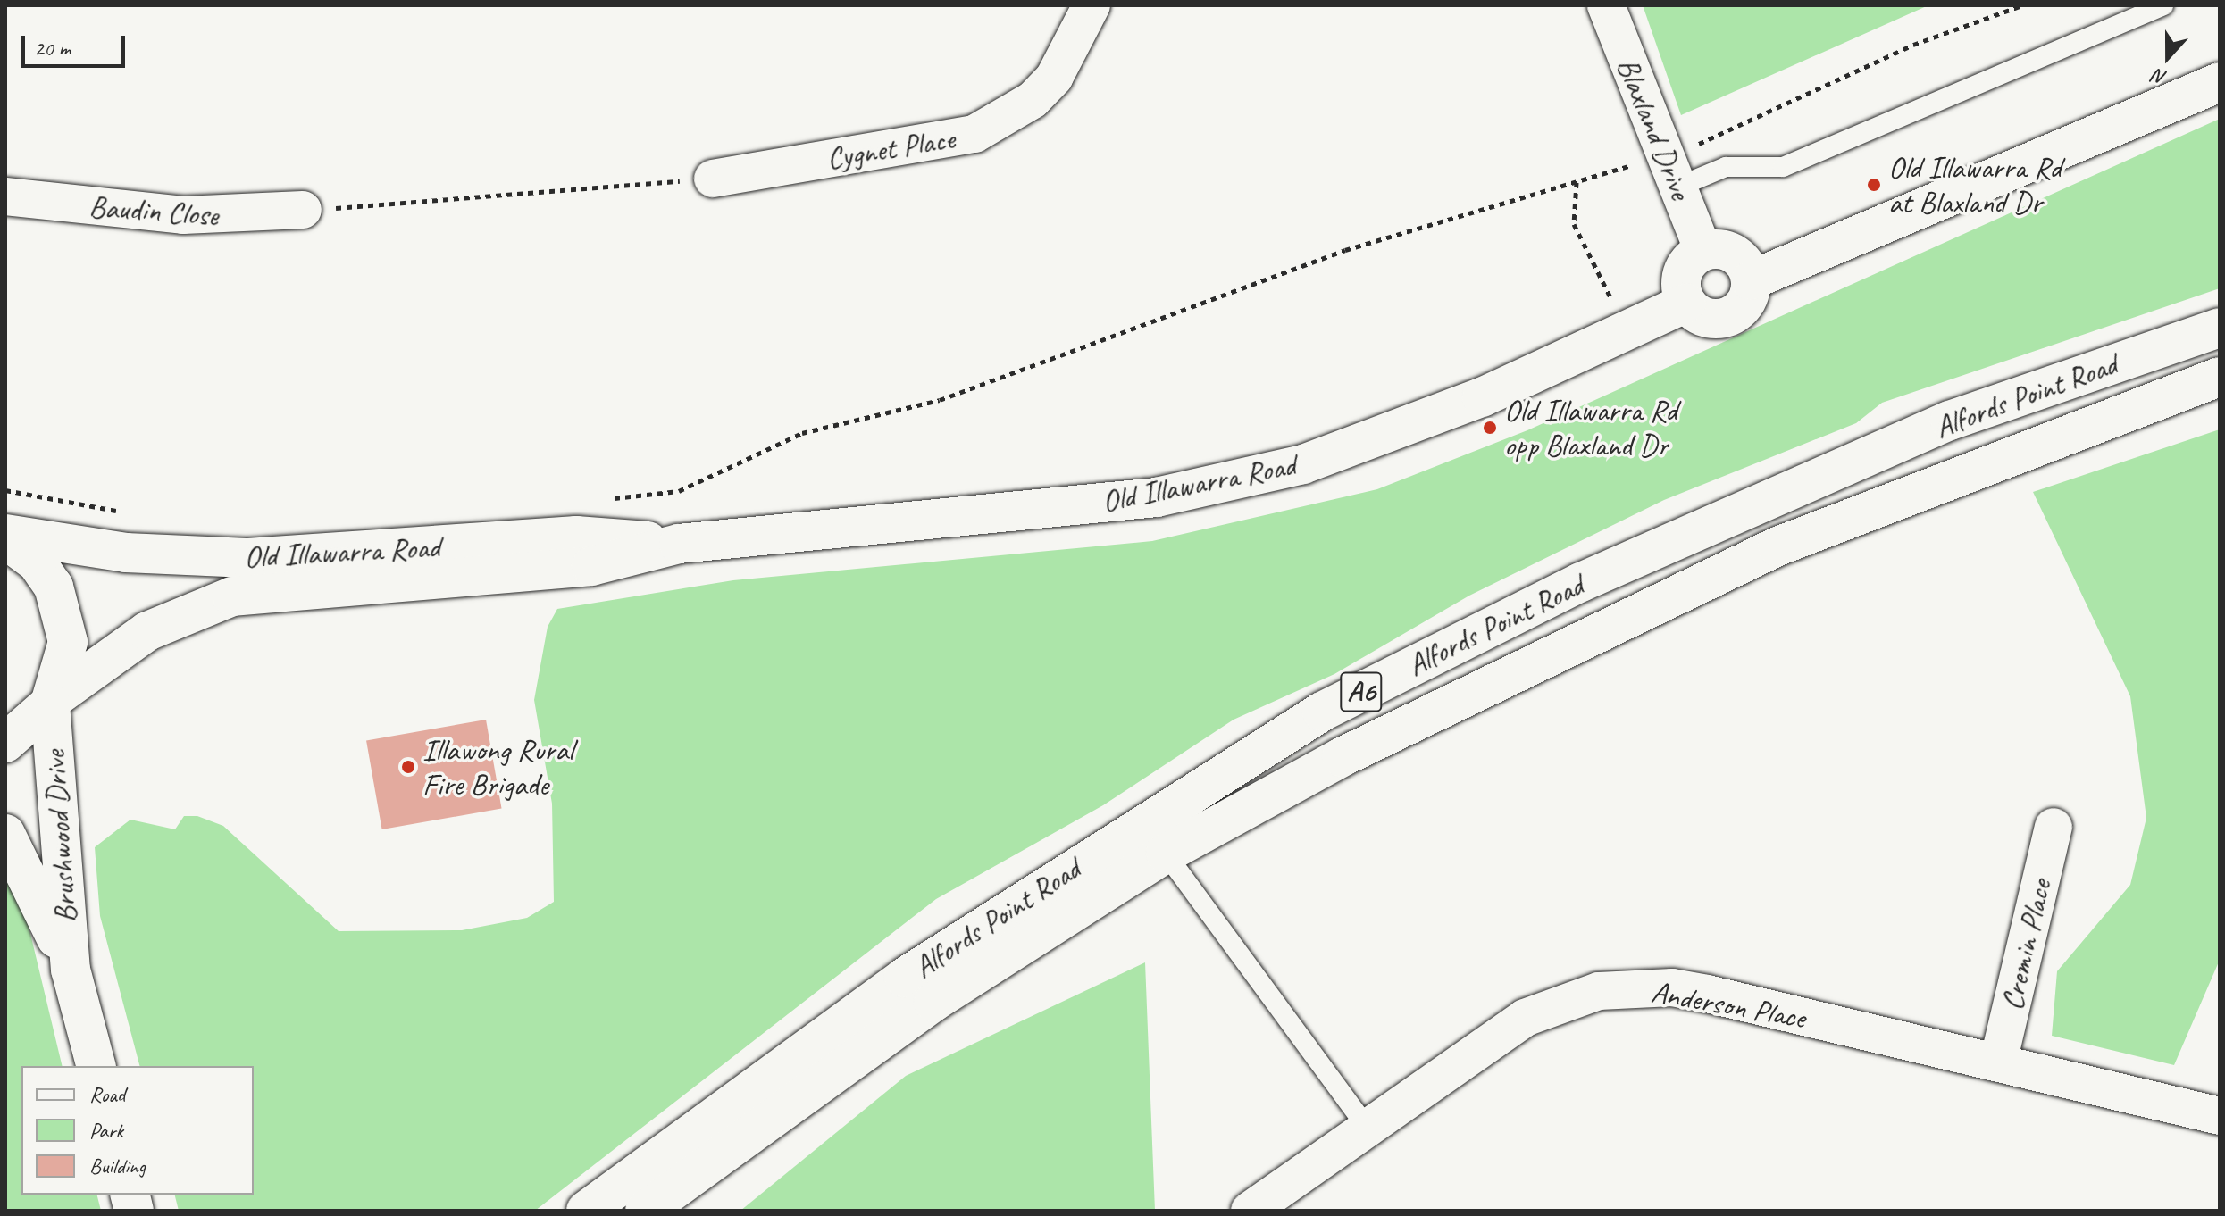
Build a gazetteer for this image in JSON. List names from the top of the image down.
{
  "streets": {
    "main road": [
      "Alfords Point Road",
      "Old Illawarra Road",
      "A6",
      "Brushwood Drive"
    ],
    "street": [
      "Blaxland Drive",
      "Cygnet Place",
      "Baudin Close",
      "Cremin Place",
      "Anderson Place"
    ]
  },
  "crossings": [
    ["Blaxland Drive", "Old Illawarra Road"],
    ["Old Illawarra Road", "Brushwood Drive"],
    ["Cremin Place", "Anderson Place"]
  ],
  "places": ["Old Illawarra Rd at Blaxland Dr", "Old Illawarra Rd opp Blaxland Dr", "Illawong Rural Fire Brigade"],
  "legend": ["Road", "Park", "Building"],
  "scale_bar": "20 m",
  "north": "bottom"
}
